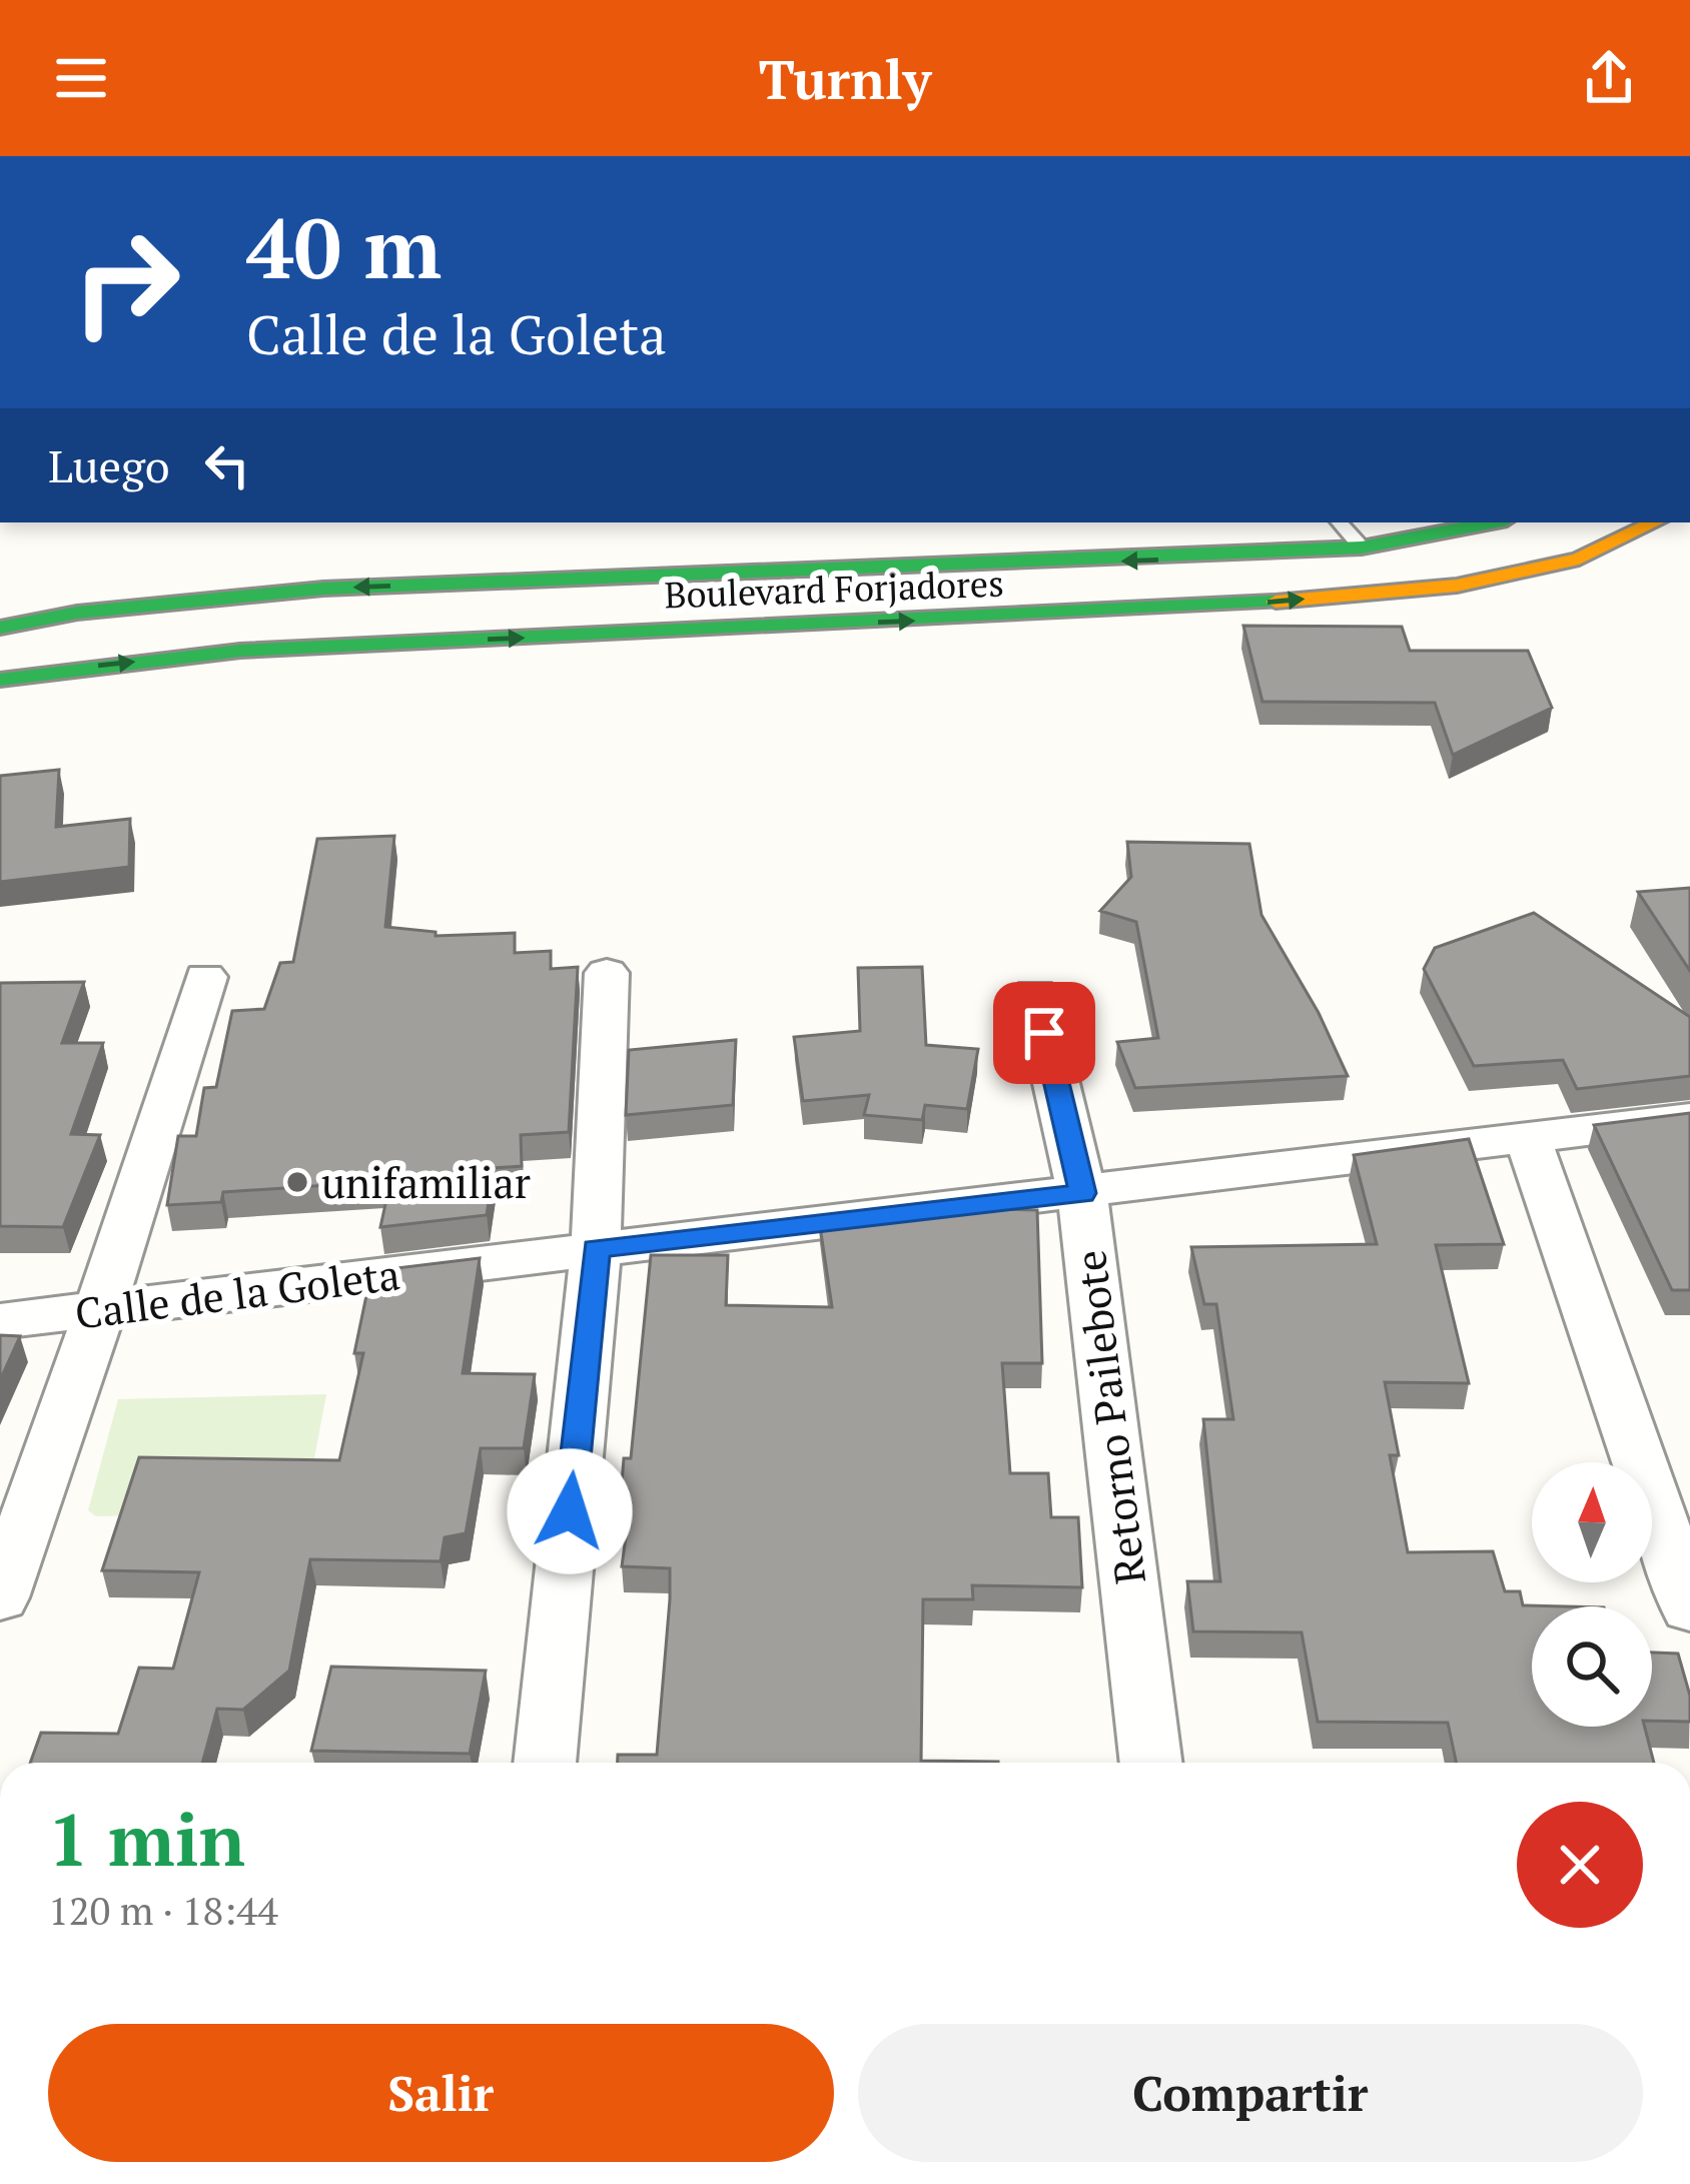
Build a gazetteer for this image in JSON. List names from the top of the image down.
{
  "streets": {
    "main road": ["Boulevard Forjadores"],
    "street": ["Calle de la Goleta", "Retorno Pailebote"]
  },
  "crossings": [
    ["Calle de la Goleta", "Retorno Pailebote"]
  ],
  "places": ["unifamiliar"],
  "north": "top",
  "page": {
    "header": "Turnly",
    "turn": ["40 m", "Calle de la Goleta"],
    "then": "Luego",
    "heading": ["1 min", "120 m · 18:44"],
    "buttons": ["Salir", "Compartir"]
  }
}
